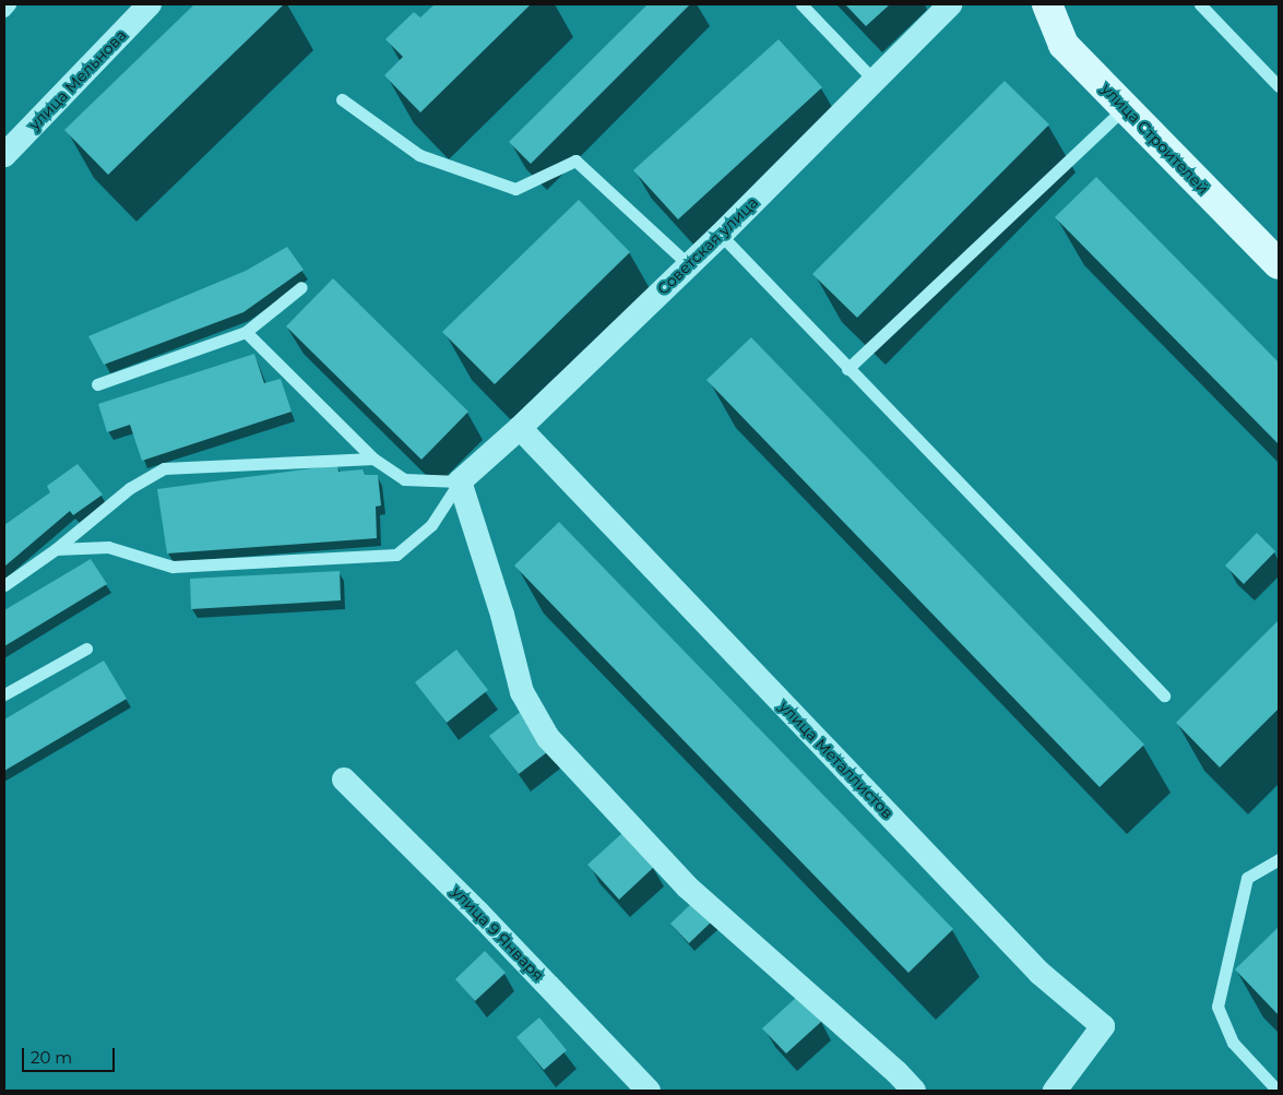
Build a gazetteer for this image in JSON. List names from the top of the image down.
{
  "streets": {
    "main road": ["улица Строителей"],
    "street": [
      "улица Мельнова",
      "Советская улица",
      "улица Металлистов",
      "улица 9 Января"
    ]
  },
  "crossings": [
    ["Советская улица", "улица Металлистов"]
  ],
  "scale_bar": "20 m"
}
